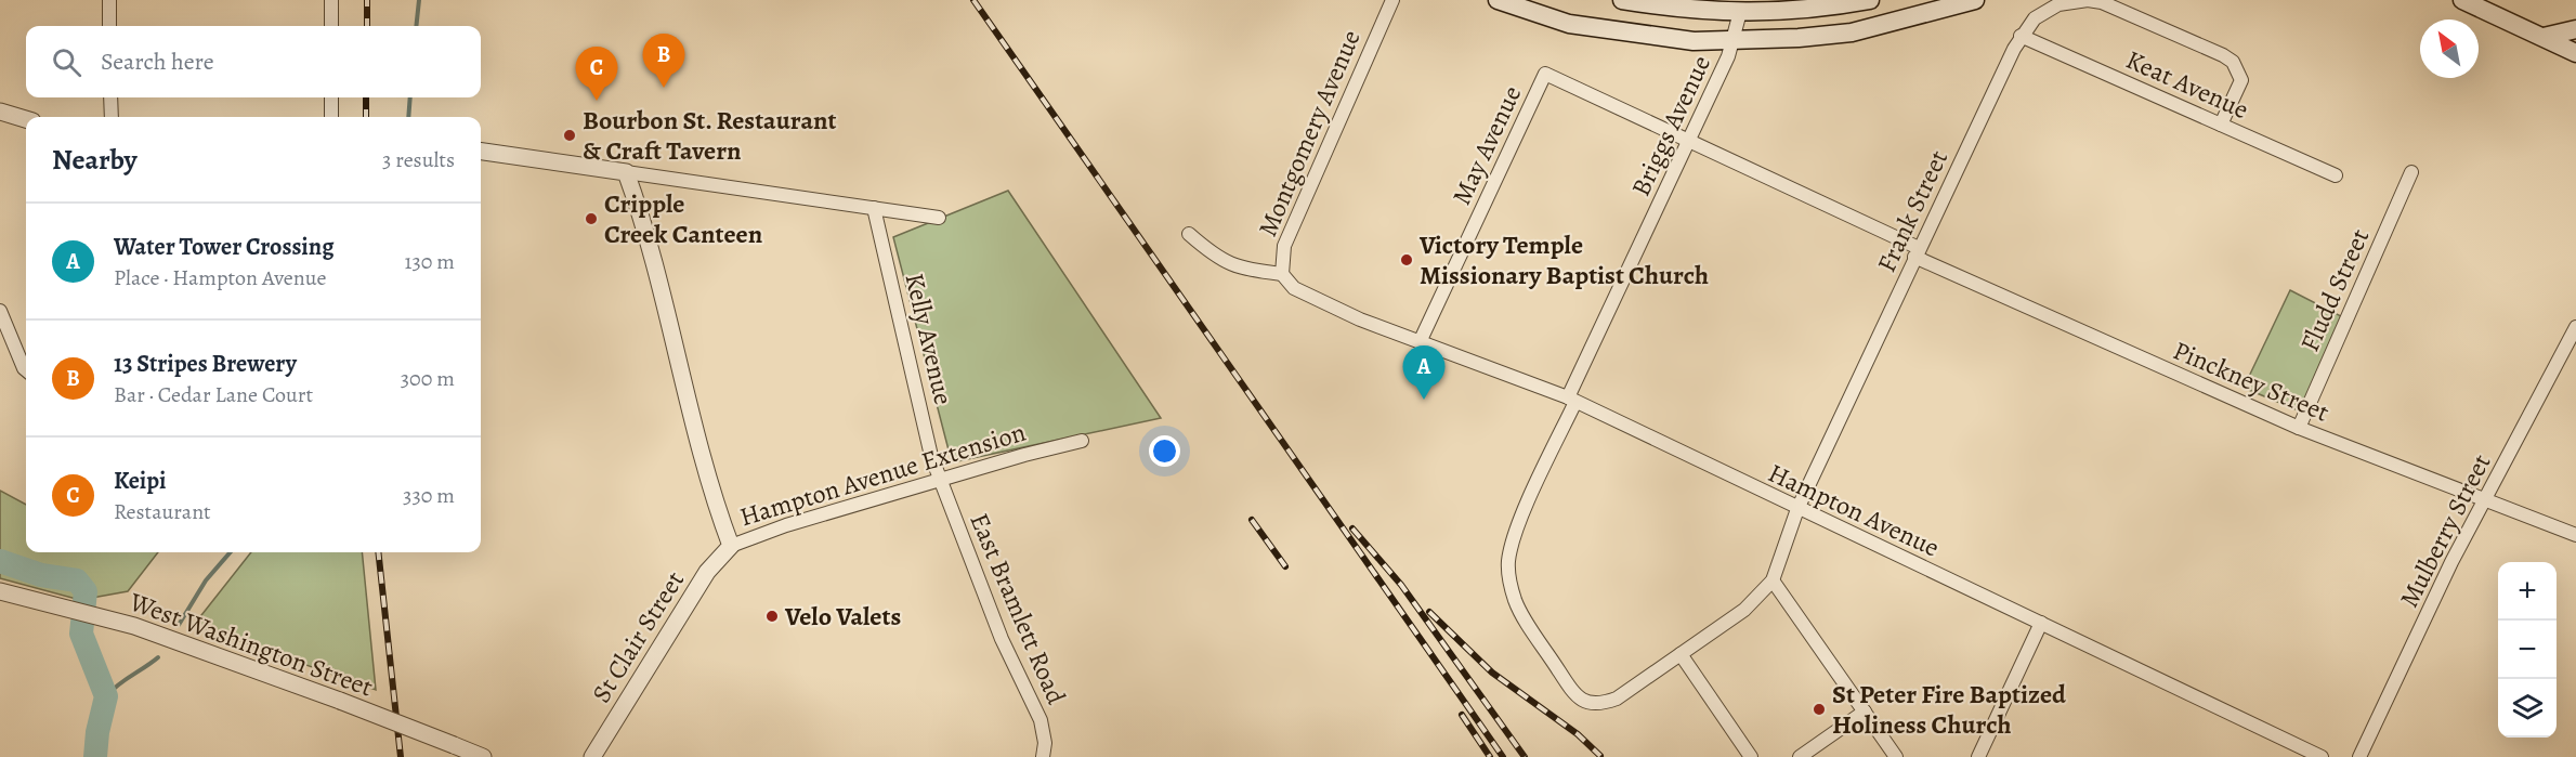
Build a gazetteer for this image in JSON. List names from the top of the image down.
{
  "streets": {
    "street": [
      "Keat Avenue",
      "Briggs Avenue",
      "Montgomery Avenue",
      "May Avenue",
      "Frank Street",
      "Fludd Street",
      "Kelly Avenue",
      "Pinckney Street",
      "Hampton Avenue Extension",
      "Hampton Avenue",
      "Mulberry Street",
      "East Bramlett Road",
      "St Clair Street",
      "West Washington Street"
    ]
  },
  "crossings": [
    ["Keat Avenue", "Frank Street"],
    ["Briggs Avenue", "Frank Street"],
    ["Briggs Avenue", "Pinckney Street"],
    ["Briggs Avenue", "Hampton Avenue"],
    ["Montgomery Avenue", "Hampton Avenue"],
    ["May Avenue", "Pinckney Street"],
    ["May Avenue", "Hampton Avenue"],
    ["Frank Street", "Pinckney Street"],
    ["Frank Street", "Hampton Avenue"],
    ["Fludd Street", "Pinckney Street"],
    ["Kelly Avenue", "Hampton Avenue Extension"],
    ["Kelly Avenue", "East Bramlett Road"],
    ["Pinckney Street", "Mulberry Street"],
    ["Hampton Avenue Extension", "East Bramlett Road"],
    ["Hampton Avenue Extension", "St Clair Street"]
  ],
  "places": [
    "Bourbon St. Restaurant & Craft Tavern",
    "Cripple Creek Canteen",
    "Victory Temple Missionary Baptist Church",
    "Velo Valets",
    "St Peter Fire Baptized Holiness Church"
  ],
  "north": "top left",
  "page": {
    "search": "Search here",
    "pins": ["B", "C", "A"],
    "heading": ["Nearby", "3 results"],
    "list": [
      {
        "mark": "A",
        "name": "Water Tower Crossing",
        "note": "Place · Hampton Avenue",
        "value": "130 m"
      },
      {
        "mark": "B",
        "name": "13 Stripes Brewery",
        "note": "Bar · Cedar Lane Court",
        "value": "300 m"
      },
      {
        "mark": "C",
        "name": "Keipi",
        "note": "Restaurant",
        "value": "330 m"
      }
    ],
    "map_buttons": ["+", "−"]
  }
}
